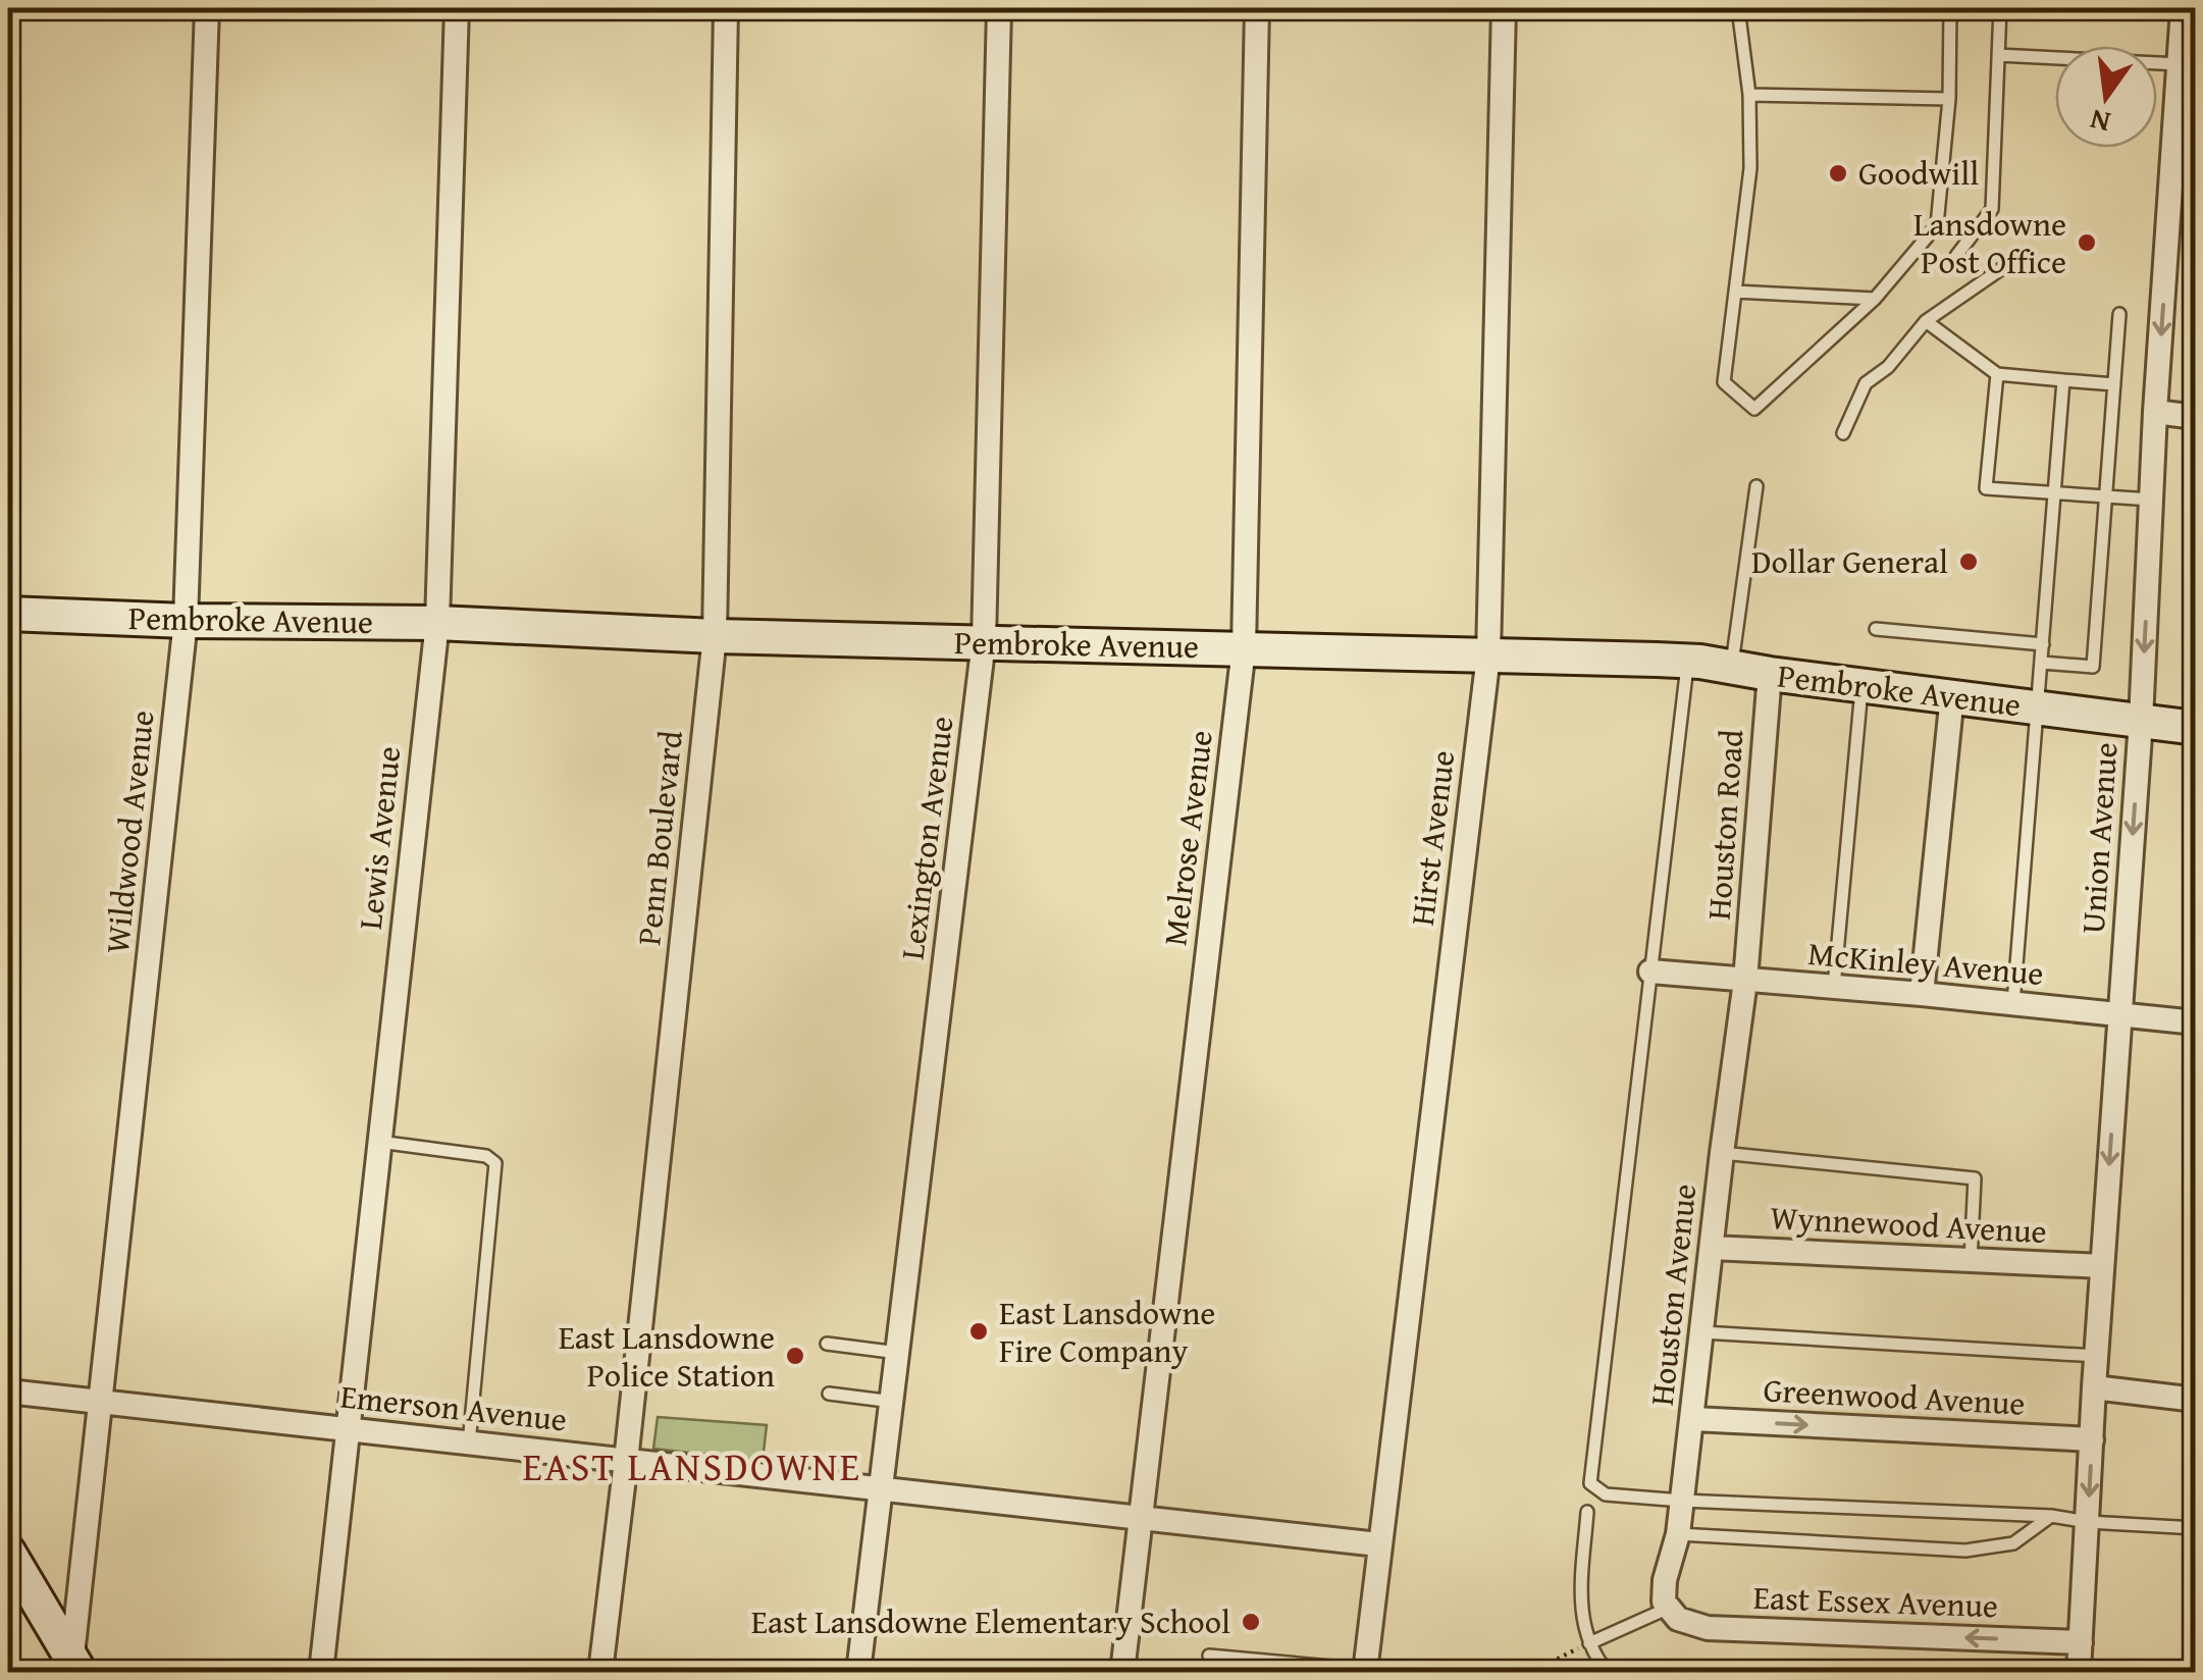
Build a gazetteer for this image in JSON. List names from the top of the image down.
{
  "streets": {
    "street": [
      "Pembroke Avenue",
      "Houston Road",
      "Wildwood Avenue",
      "Lewis Avenue",
      "Penn Boulevard",
      "Lexington Avenue",
      "Melrose Avenue",
      "Hirst Avenue",
      "Union Avenue",
      "McKinley Avenue",
      "Wynnewood Avenue",
      "Houston Avenue",
      "Greenwood Avenue",
      "Emerson Avenue",
      "East Essex Avenue"
    ]
  },
  "crossings": [
    ["Pembroke Avenue", "Houston Road"],
    ["Pembroke Avenue", "Wildwood Avenue"],
    ["Pembroke Avenue", "Lewis Avenue"],
    ["Pembroke Avenue", "Penn Boulevard"],
    ["Pembroke Avenue", "Lexington Avenue"],
    ["Pembroke Avenue", "Melrose Avenue"],
    ["Pembroke Avenue", "Hirst Avenue"],
    ["Pembroke Avenue", "Union Avenue"],
    ["Houston Road", "McKinley Avenue"],
    ["Houston Road", "Houston Avenue"],
    ["Wildwood Avenue", "Emerson Avenue"],
    ["Lewis Avenue", "Emerson Avenue"],
    ["Penn Boulevard", "Emerson Avenue"],
    ["Lexington Avenue", "Emerson Avenue"],
    ["Melrose Avenue", "Emerson Avenue"],
    ["Hirst Avenue", "Emerson Avenue"],
    ["Union Avenue", "McKinley Avenue"],
    ["Union Avenue", "Wynnewood Avenue"],
    ["Union Avenue", "Greenwood Avenue"],
    ["Union Avenue", "East Essex Avenue"],
    ["McKinley Avenue", "Houston Avenue"],
    ["Wynnewood Avenue", "Houston Avenue"],
    ["Houston Avenue", "Greenwood Avenue"],
    ["Houston Avenue", "East Essex Avenue"]
  ],
  "one_way": ["Union Avenue", "Greenwood Avenue", "East Essex Avenue"],
  "districts": ["EAST LANSDOWNE"],
  "places": [
    "Goodwill",
    "Lansdowne Post Office",
    "Dollar General",
    "East Lansdowne Fire Company",
    "East Lansdowne Police Station",
    "East Lansdowne Elementary School"
  ],
  "north": "bottom"
}
